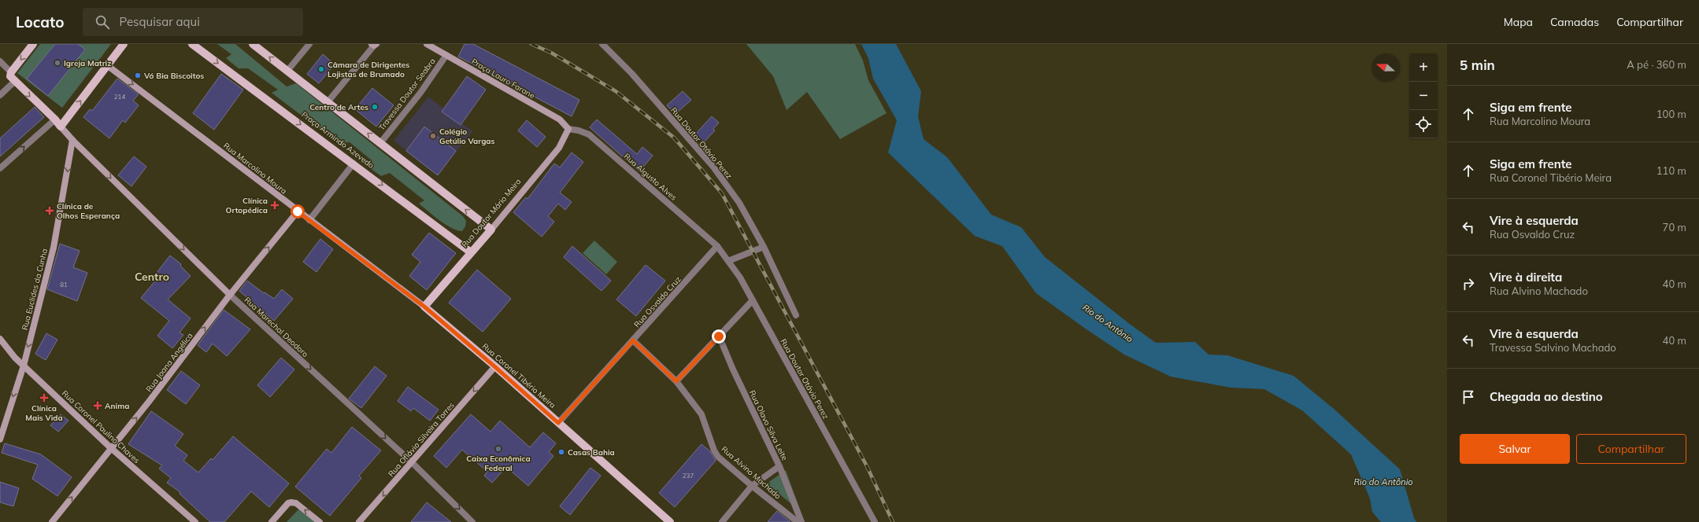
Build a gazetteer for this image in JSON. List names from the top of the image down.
{
  "streets": {
    "main road": [
      "Praça Lauro Farane",
      "Praça Armindo Azevedo",
      "Rua Marcolino Moura",
      "Rua Doutor Mário Meira",
      "Rua Euclides da Cunha",
      "Rua Marechal Deodoro",
      "Rua Joana Angélica",
      "Rua Coronel Tibério Meira",
      "Rua Coronel Paulino Chaves",
      "Rua Oflávio Silveira Torres"
    ],
    "street": [
      "Travessa Doutor Seabra",
      "Rua Doutor Otávio Perez",
      "Rua Algusto Alves",
      "Rua Osvaldo Cruz",
      "Rua Olavo Silva Leite",
      "Rua Alvino Machado"
    ]
  },
  "crossings": [
    ["Praça Lauro Farane", "Travessa Doutor Seabra"],
    ["Praça Lauro Farane", "Rua Algusto Alves"],
    ["Praça Lauro Farane", "Rua Doutor Mário Meira"],
    ["Praça Armindo Azevedo", "Rua Doutor Mário Meira"],
    ["Rua Doutor Otávio Perez", "Rua Algusto Alves"],
    ["Rua Doutor Otávio Perez", "Rua Osvaldo Cruz"],
    ["Rua Marcolino Moura", "Rua Doutor Mário Meira"],
    ["Rua Marcolino Moura", "Rua Joana Angélica"],
    ["Rua Marcolino Moura", "Rua Coronel Tibério Meira"],
    ["Rua Algusto Alves", "Rua Doutor Mário Meira"],
    ["Rua Algusto Alves", "Rua Osvaldo Cruz"],
    ["Rua Doutor Mário Meira", "Rua Coronel Tibério Meira"],
    ["Rua Euclides da Cunha", "Rua Marechal Deodoro"],
    ["Rua Euclides da Cunha", "Rua Coronel Paulino Chaves"],
    ["Rua Osvaldo Cruz", "Rua Coronel Tibério Meira"],
    ["Rua Osvaldo Cruz", "Rua Alvino Machado"],
    ["Rua Marechal Deodoro", "Rua Joana Angélica"],
    ["Rua Marechal Deodoro", "Rua Oflávio Silveira Torres"],
    ["Rua Joana Angélica", "Rua Coronel Paulino Chaves"],
    ["Rua Coronel Tibério Meira", "Rua Oflávio Silveira Torres"]
  ],
  "one_way": [
    "Rua Marcolino Moura",
    "Rua Euclides da Cunha",
    "Rua Marechal Deodoro",
    "Rua Joana Angélica",
    "Rua Oflávio Silveira Torres"
  ],
  "districts": ["Centro"],
  "water": ["Rio do Antônio"],
  "places": {
    "other": [
      "Igreja Matriz",
      "Câmara de Dirigentes Lojistas de Brumado",
      "Vó Bia Biscoitos",
      "Centro de Artes",
      "Colégio Getúlio Vargas",
      "Caixa Econômica Federal",
      "Casas Bahia"
    ],
    "health": [
      "Clínica Ortopédica",
      "Clínica de Olhos Esperança",
      "Clínica Mais Vida",
      "Anima"
    ]
  },
  "house_numbers": ["214", "81", "237"],
  "north": "left",
  "page": {
    "header": "Locato",
    "search": "Pesquisar aqui",
    "nav": ["Mapa", "Camadas", "Compartilhar"],
    "heading": ["5 min", "A pé · 360 m"],
    "map_buttons": ["+", "−"],
    "list": [
      ["Siga em frente", "Rua Marcolino Moura", "100 m"],
      ["Siga em frente", "Rua Coronel Tibério Meira", "110 m"],
      ["Vire à esquerda", "Rua Osvaldo Cruz", "70 m"],
      ["Vire à direita", "Rua Alvino Machado", "40 m"],
      ["Vire à esquerda", "Travessa Salvino Machado", "40 m"],
      "Chegada ao destino"
    ],
    "buttons": ["Salvar", "Compartilhar"]
  }
}
